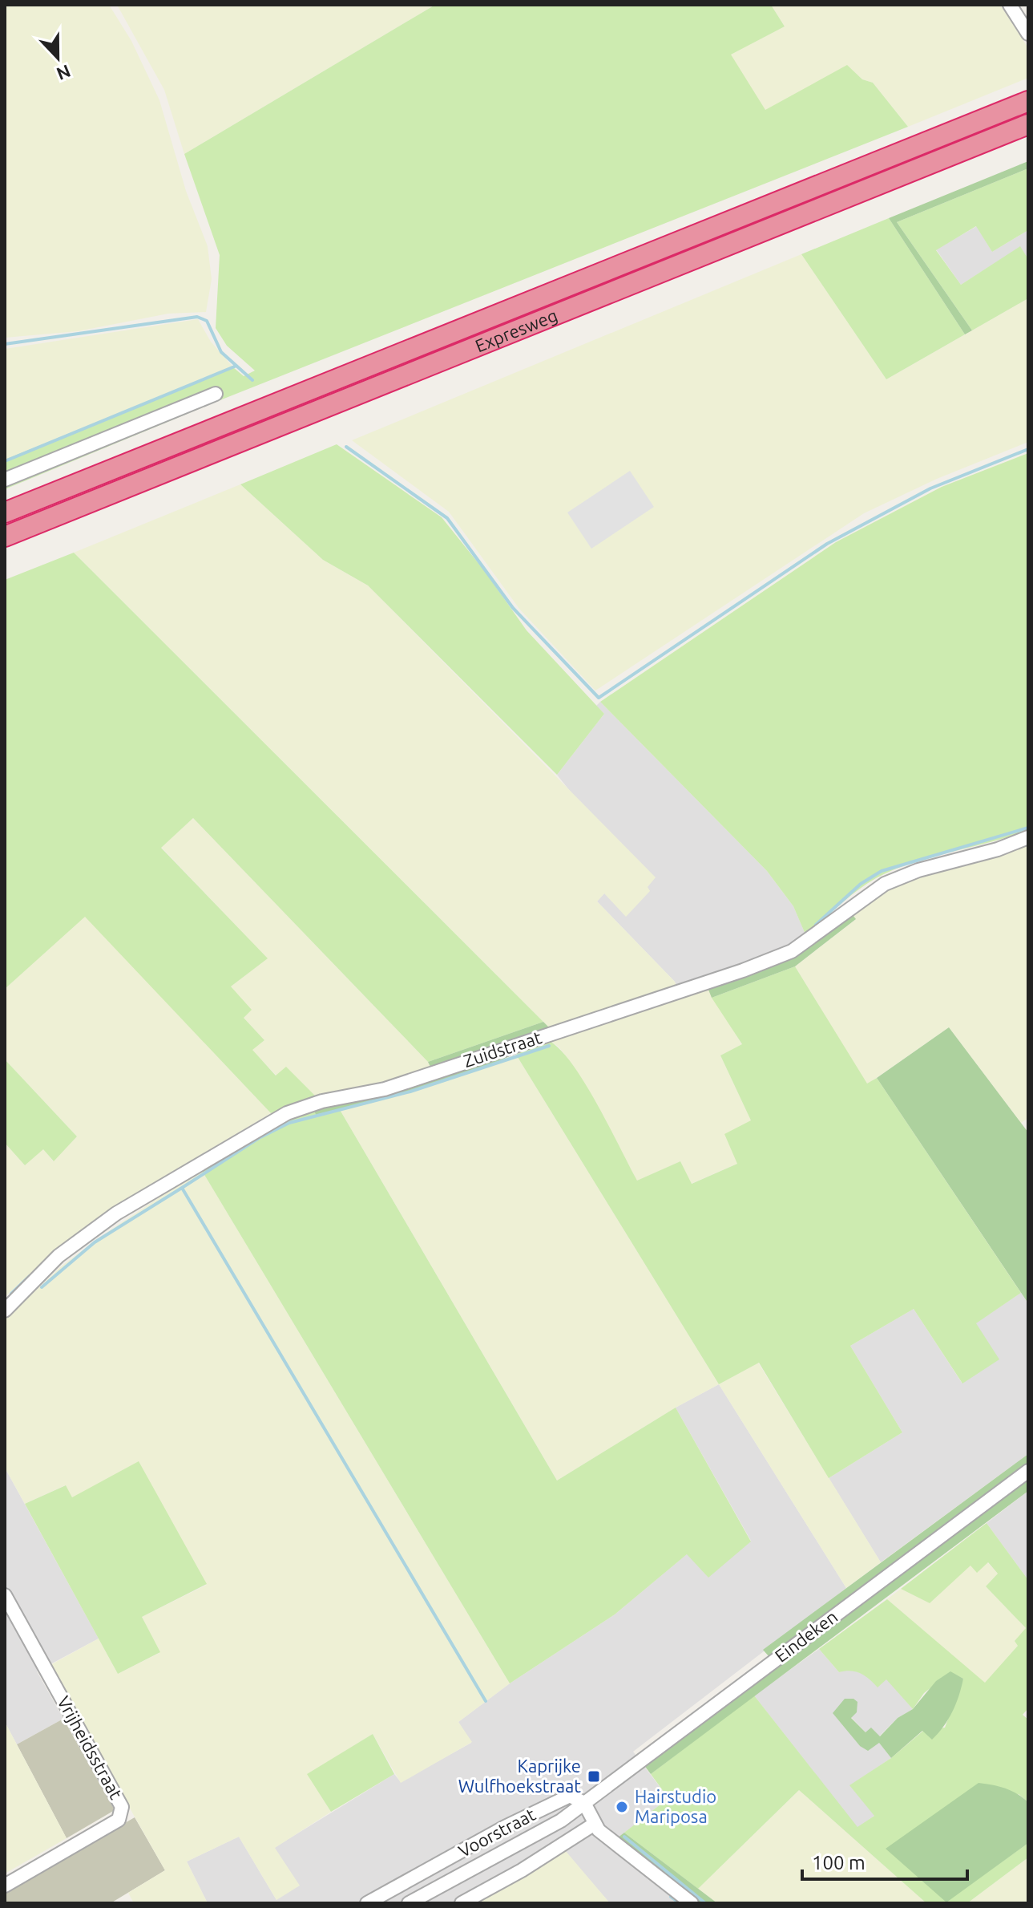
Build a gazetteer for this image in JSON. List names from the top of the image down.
{
  "streets": {
    "highway": ["Expresweg"],
    "street": [
      "Zuidstraat",
      "Eindeken",
      "Vrijheidsstraat",
      "Voorstraat"
    ]
  },
  "crossings": [
    ["Eindeken", "Voorstraat"]
  ],
  "places": {
    "transit": ["Kaprijke Wulfhoekstraat"],
    "other": ["Hairstudio Mariposa"]
  },
  "scale_bar": "100 m",
  "north": "bottom"
}
